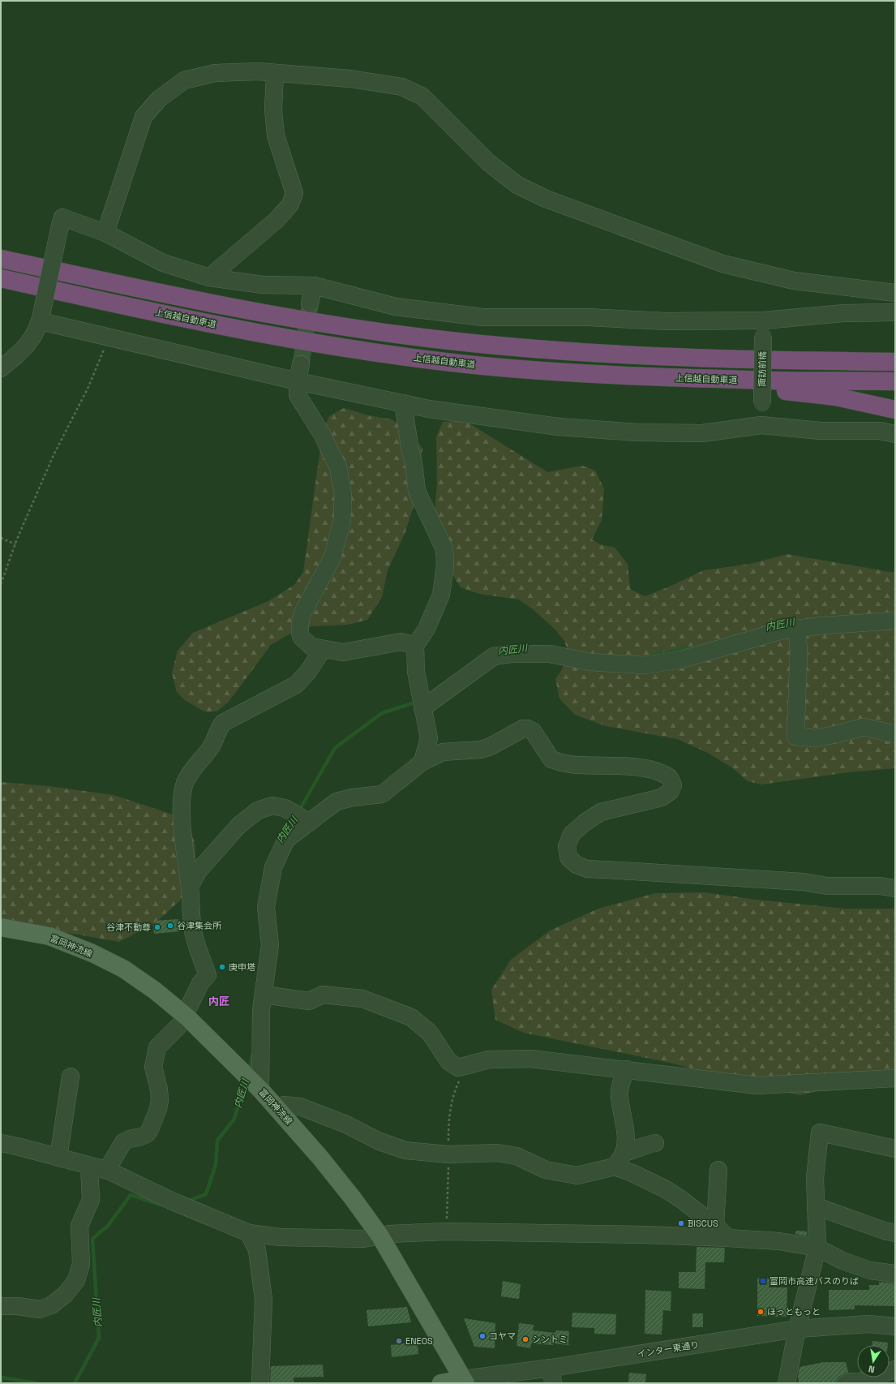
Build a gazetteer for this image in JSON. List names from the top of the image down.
{
  "streets": {
    "highway": ["上信越自動車道"],
    "main road": ["富岡神流線", "インター東通り"],
    "street": ["諏訪前橋"]
  },
  "crossings": [
    ["富岡神流線", "インター東通り"]
  ],
  "districts": ["内匠"],
  "water": ["内匠川"],
  "places": {
    "other": [
      "谷津集会所",
      "谷津不動尊",
      "庚申塔",
      "BISCUS",
      "ほっともっと",
      "コヤマ",
      "シントミ",
      "ENEOS"
    ],
    "transit": ["富岡市高速バスのりば"]
  },
  "north": "bottom"
}
